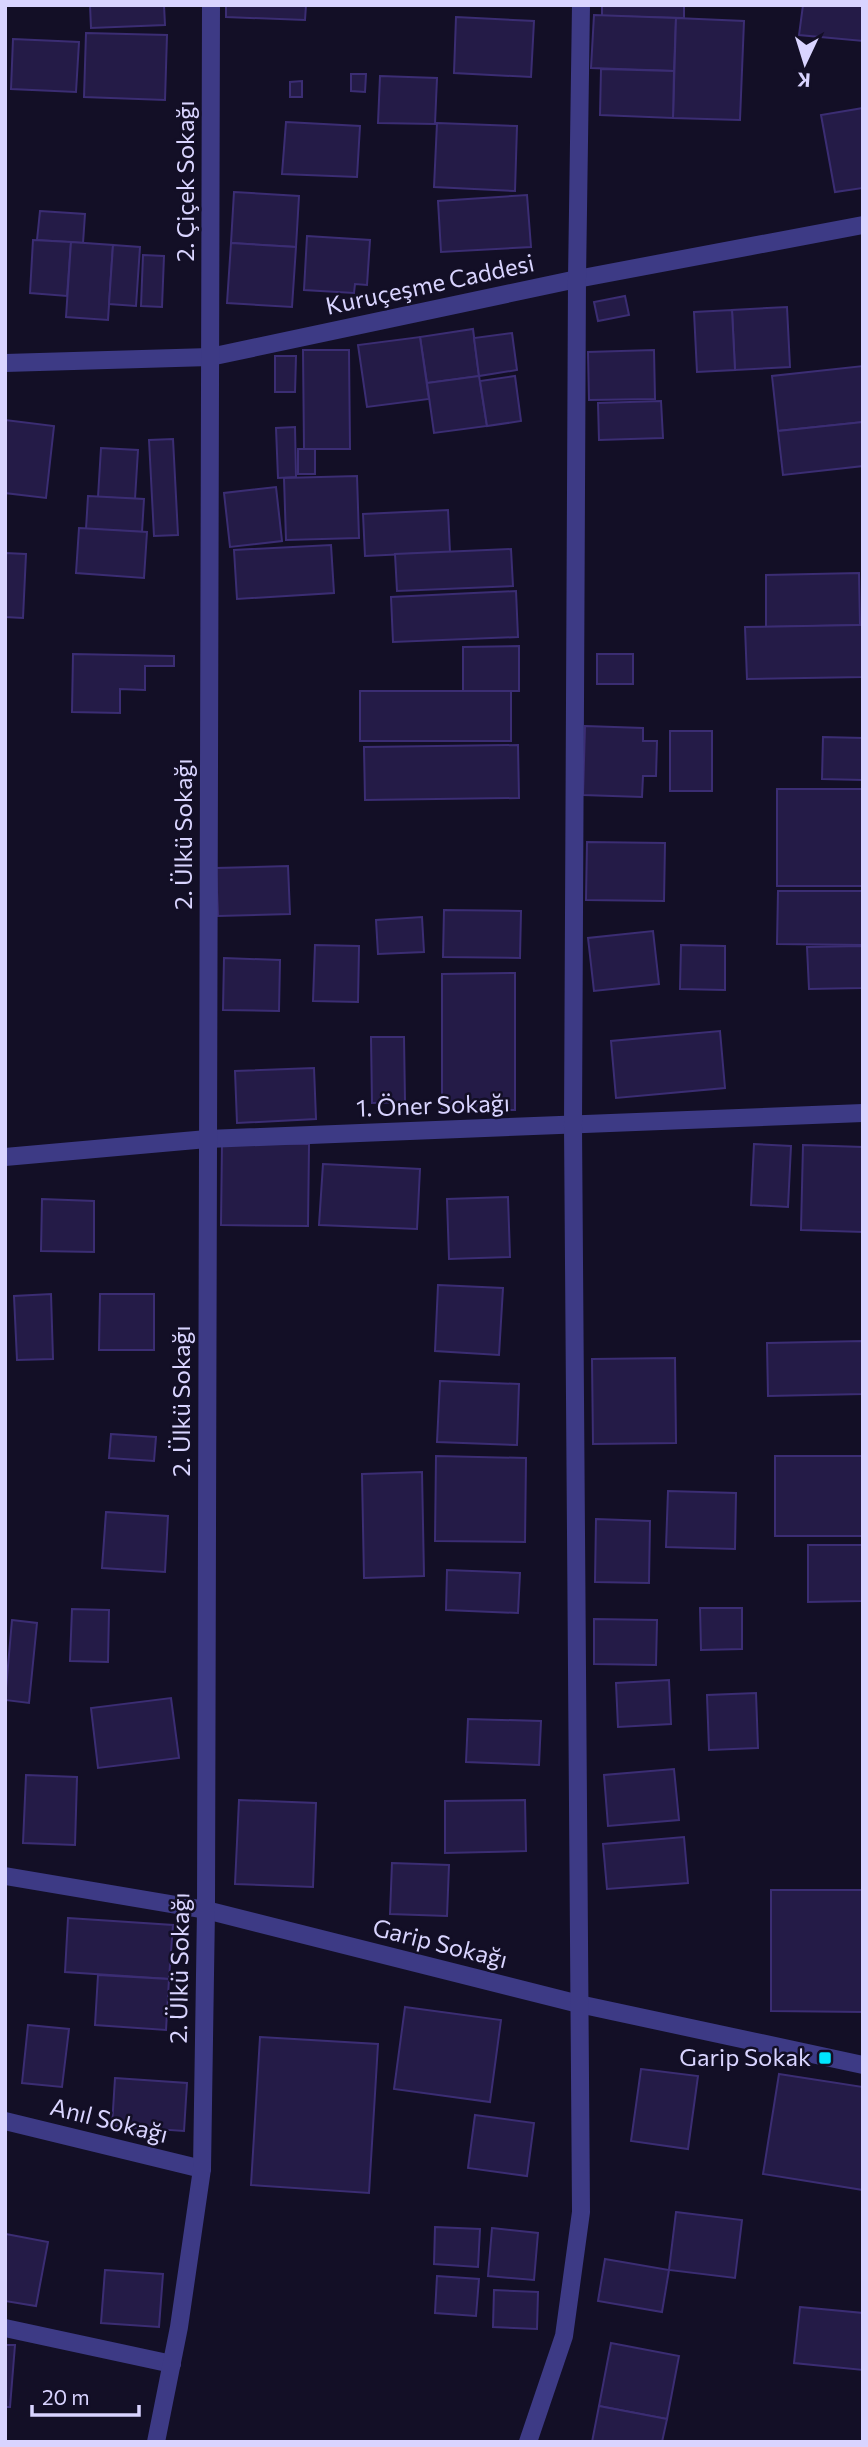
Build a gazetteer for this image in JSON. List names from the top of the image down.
{
  "streets": {
    "street": [
      "2. Çiçek Sokağı",
      "Kuruçeşme Caddesi",
      "2. Ülkü Sokağı",
      "1. Öner Sokağı",
      "Garip Sokağı",
      "Anıl Sokağı"
    ]
  },
  "crossings": [
    ["2. Çiçek Sokağı", "Kuruçeşme Caddesi"],
    ["2. Çiçek Sokağı", "2. Ülkü Sokağı"],
    ["Kuruçeşme Caddesi", "2. Ülkü Sokağı"],
    ["2. Ülkü Sokağı", "1. Öner Sokağı"],
    ["2. Ülkü Sokağı", "Garip Sokağı"],
    ["2. Ülkü Sokağı", "Anıl Sokağı"]
  ],
  "places": {
    "transit": ["Garip Sokak"]
  },
  "scale_bar": "20 m",
  "north": "bottom"
}
